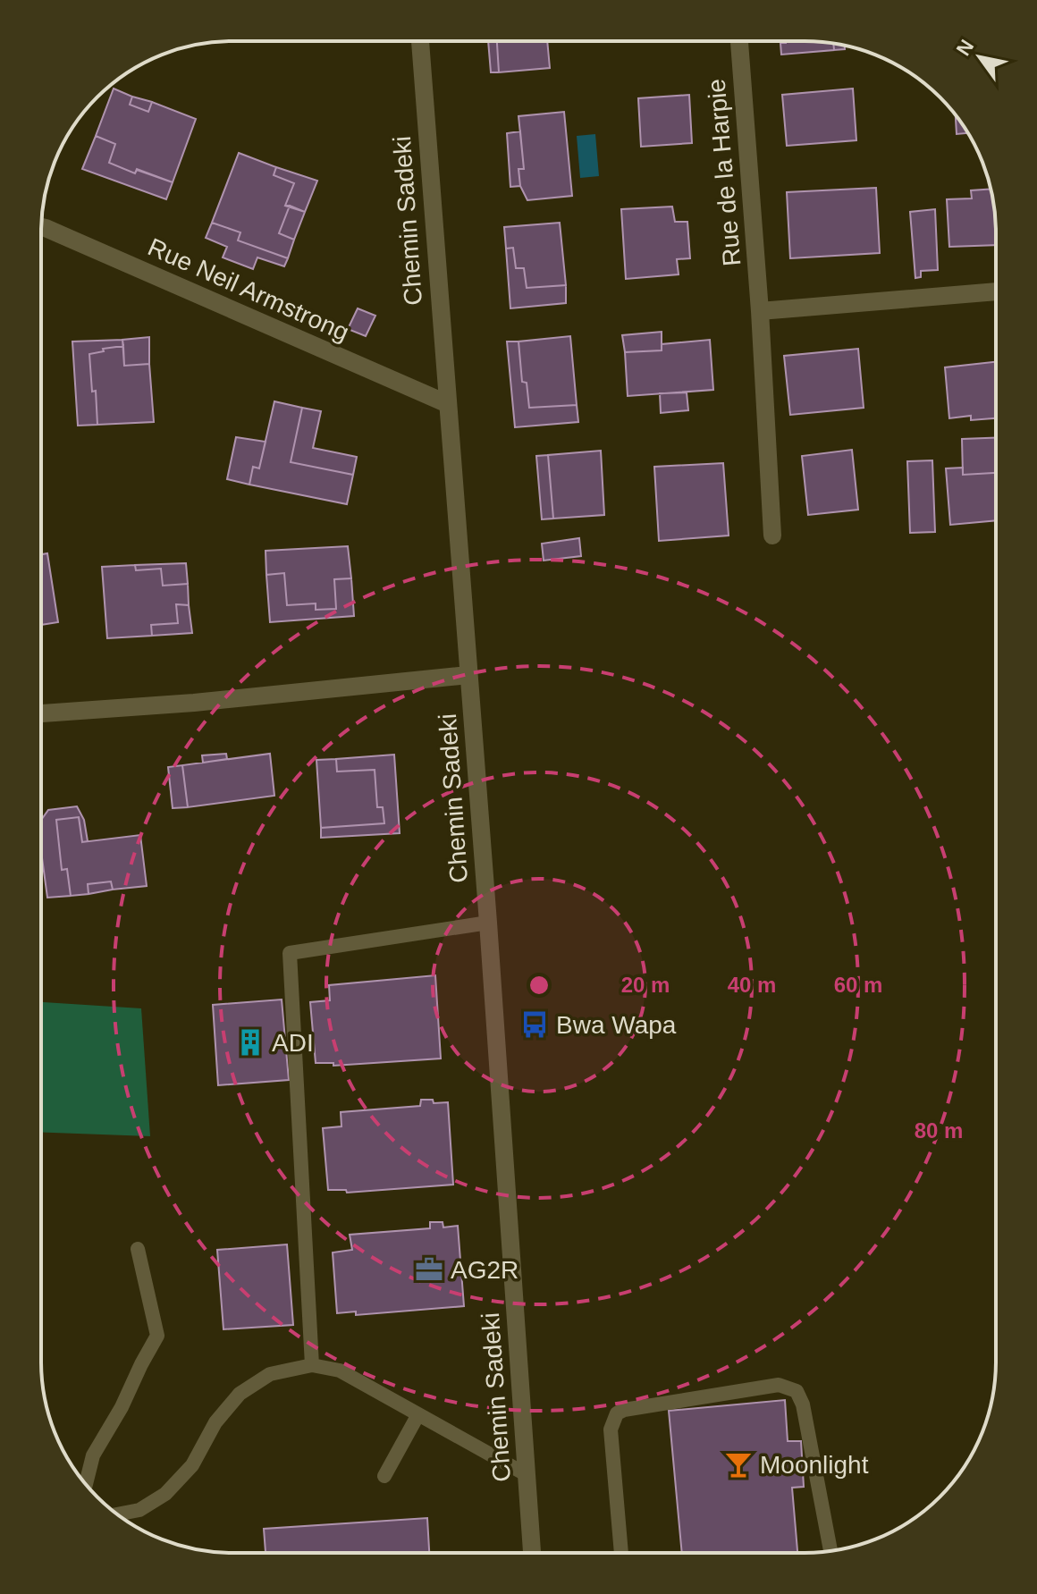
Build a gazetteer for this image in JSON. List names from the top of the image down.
{
  "streets": {
    "street": ["Rue de la Harpie", "Chemin Sadeki", "Rue Neil Armstrong"]
  },
  "crossings": [
    ["Chemin Sadeki", "Rue Neil Armstrong"]
  ],
  "places": {
    "bus stop": ["Bwa Wapa"],
    "building": ["ADI"],
    "office": ["AG2R"],
    "bar": ["Moonlight"]
  },
  "north": "top left",
  "rings": [
    "20 m",
    "40 m",
    "60 m",
    "80 m"
  ]
}
